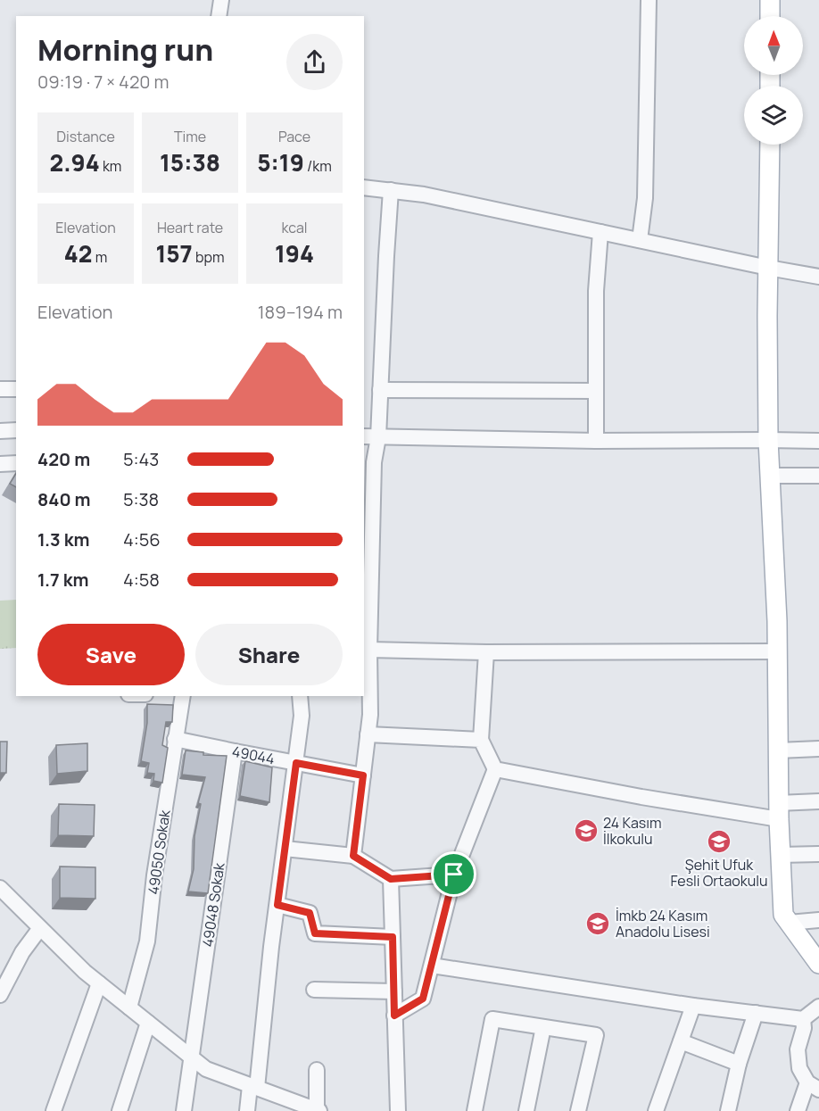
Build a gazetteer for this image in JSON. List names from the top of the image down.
{
  "streets": {
    "street": ["49044", "49050 Sokak", "49048 Sokak"]
  },
  "crossings": [
    ["49044", "49050 Sokak"],
    ["49044", "49048 Sokak"]
  ],
  "places": {
    "school or university": ["24 Kasım İlkokulu", "Şehit Ufuk Fesli Ortaokulu", "İmkb 24 Kasım Anadolu Lisesi"]
  },
  "north": "top",
  "page": {
    "heading": ["Morning run", "09:19 · 7 × 420 m"],
    "stats": [
      ["Distance", "2.94 km"],
      ["Time", "15:38"],
      ["Pace", "5:19 /km"],
      ["Elevation", "42 m"],
      ["Heart rate", "157 bpm"],
      ["kcal", "194"]
    ],
    "chart": ["Elevation", "189–194 m"],
    "list": [
      {
        "name": "420 m",
        "note": "5:43"
      },
      {
        "name": "840 m",
        "note": "5:38"
      },
      {
        "name": "1.3 km",
        "note": "4:56"
      },
      {
        "name": "1.7 km",
        "note": "4:58"
      }
    ],
    "buttons": ["Save", "Share"]
  }
}
